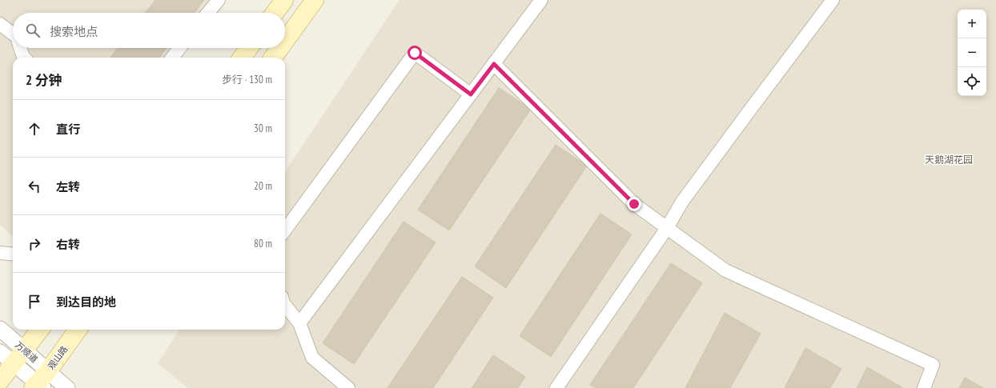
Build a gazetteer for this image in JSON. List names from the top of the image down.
{
  "streets": {
    "main road": ["观山路"],
    "street": ["万顺道"]
  },
  "crossings": [
    ["万顺道", "观山路"]
  ],
  "districts": ["天鹅湖花园"],
  "page": {
    "map_buttons": ["+", "−"],
    "search": "搜索地点",
    "heading": ["2 分钟", "步行 · 130 m"],
    "list": [
      ["直行", "30 m"],
      ["左转", "20 m"],
      ["右转", "80 m"],
      "到达目的地"
    ]
  }
}
